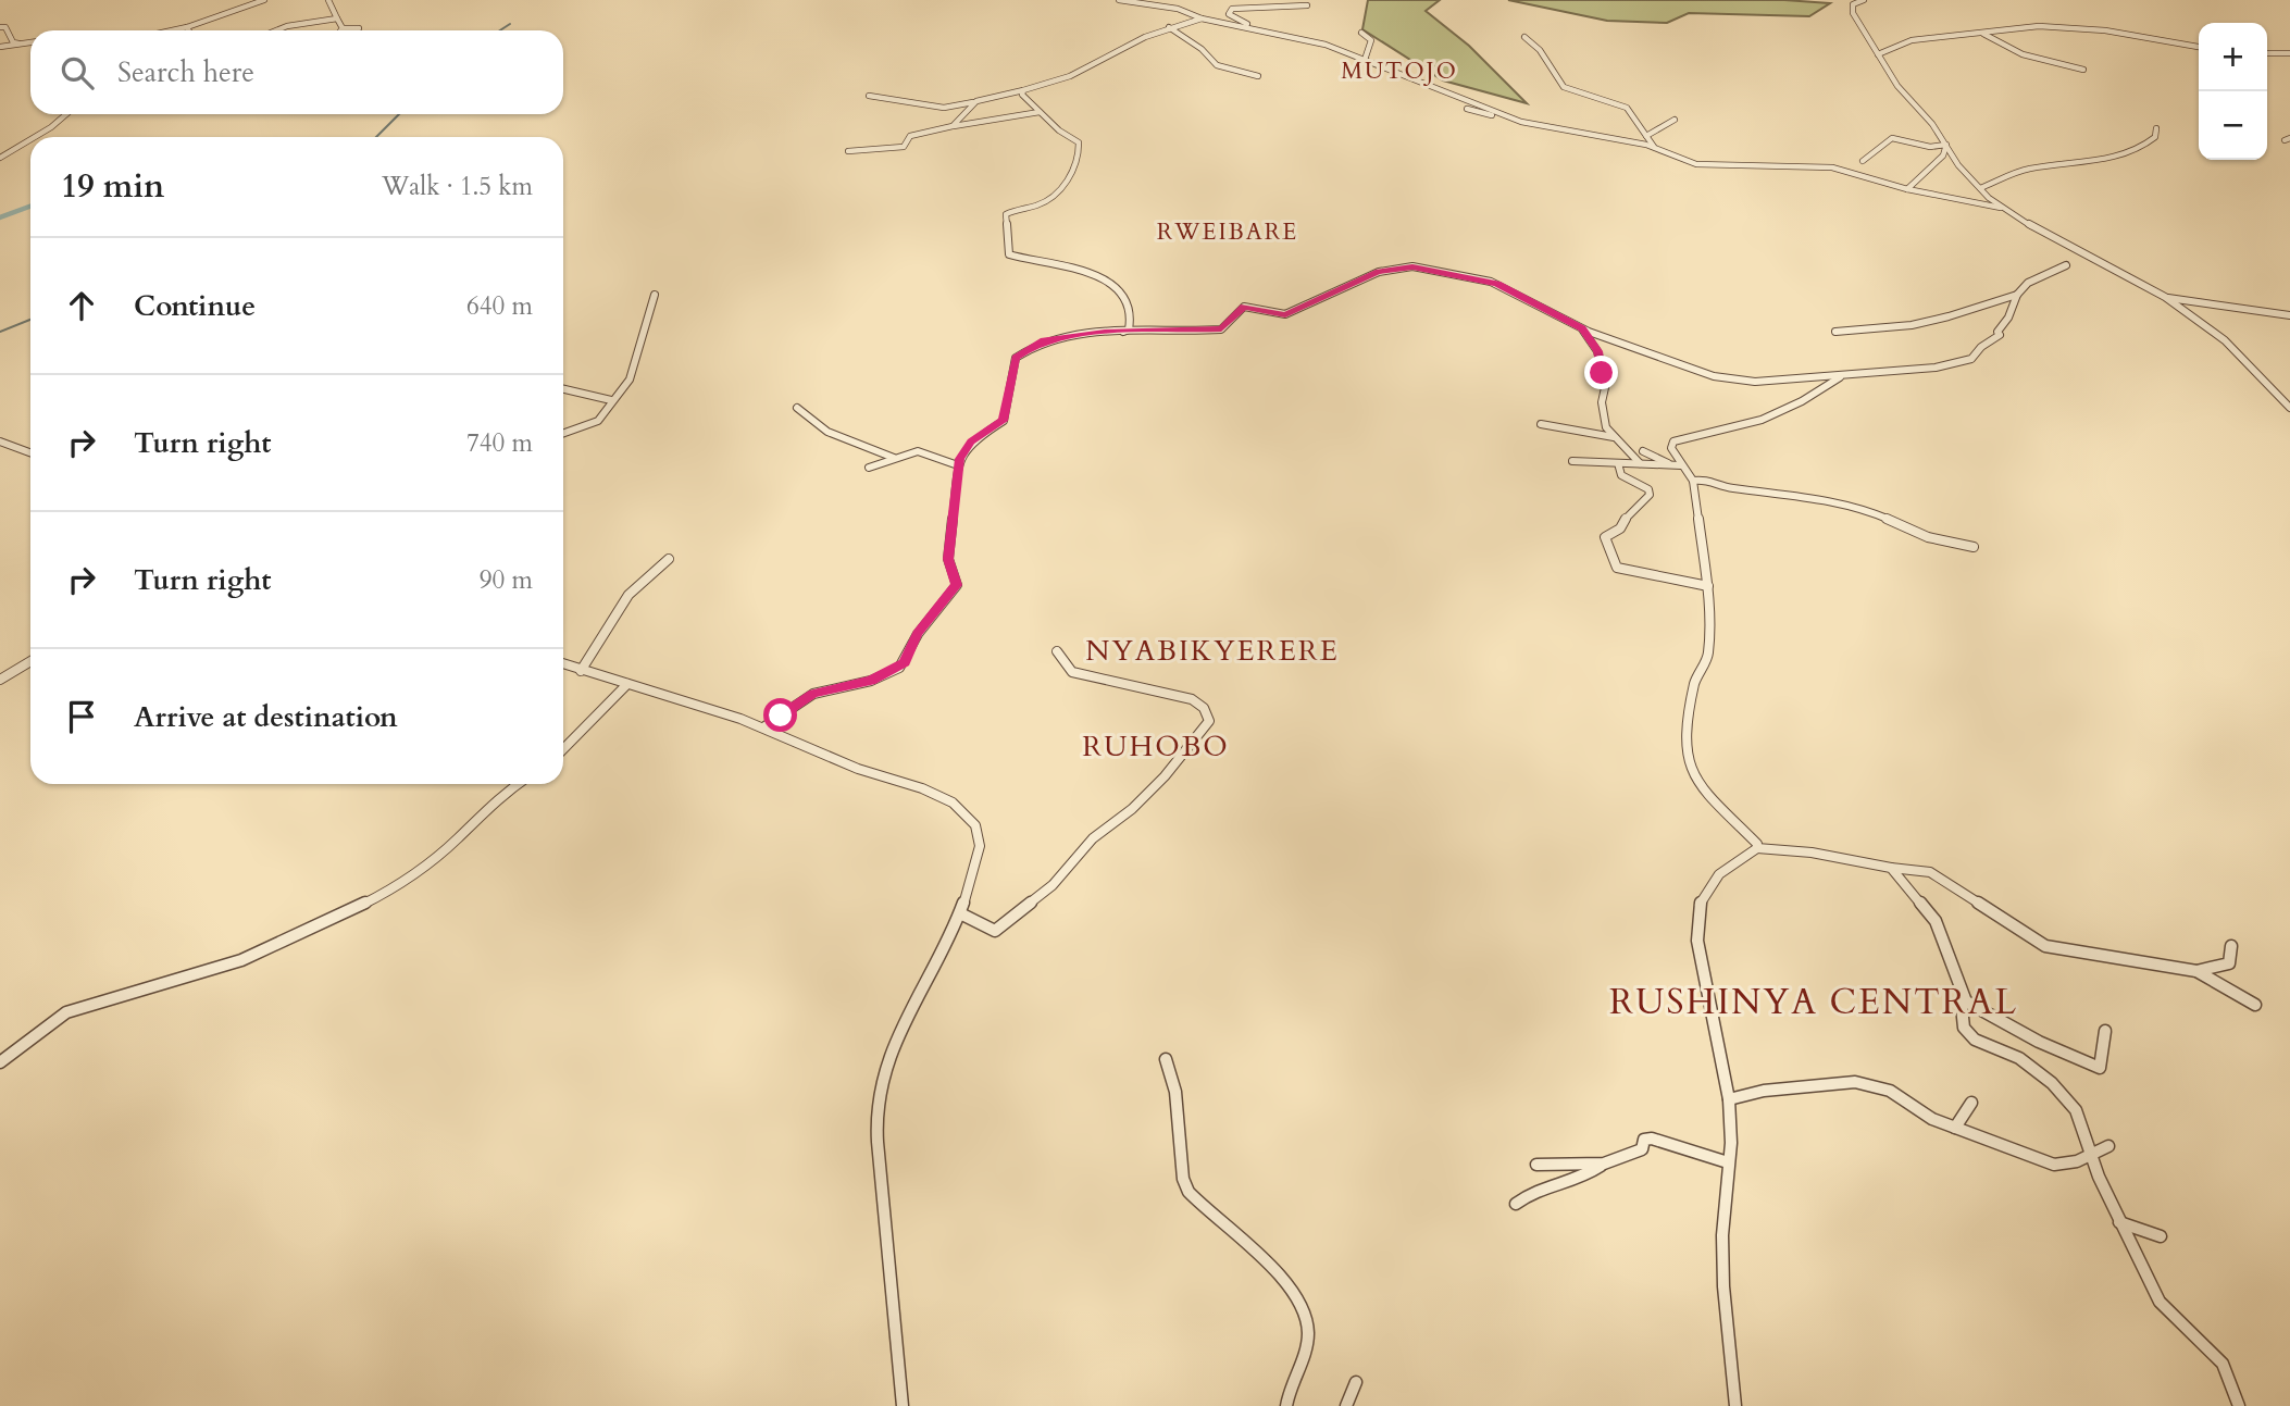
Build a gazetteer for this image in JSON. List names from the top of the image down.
{
  "districts": [
    "MUTOJO",
    "RWEIBARE",
    "NYABIKYERERE",
    "RUHOBO",
    "RUSHINYA CENTRAL"
  ],
  "page": {
    "map_buttons": ["+", "−"],
    "search": "Search here",
    "heading": ["19 min", "Walk · 1.5 km"],
    "list": [
      ["Continue", "640 m"],
      ["Turn right", "740 m"],
      ["Turn right", "90 m"],
      "Arrive at destination"
    ]
  }
}
